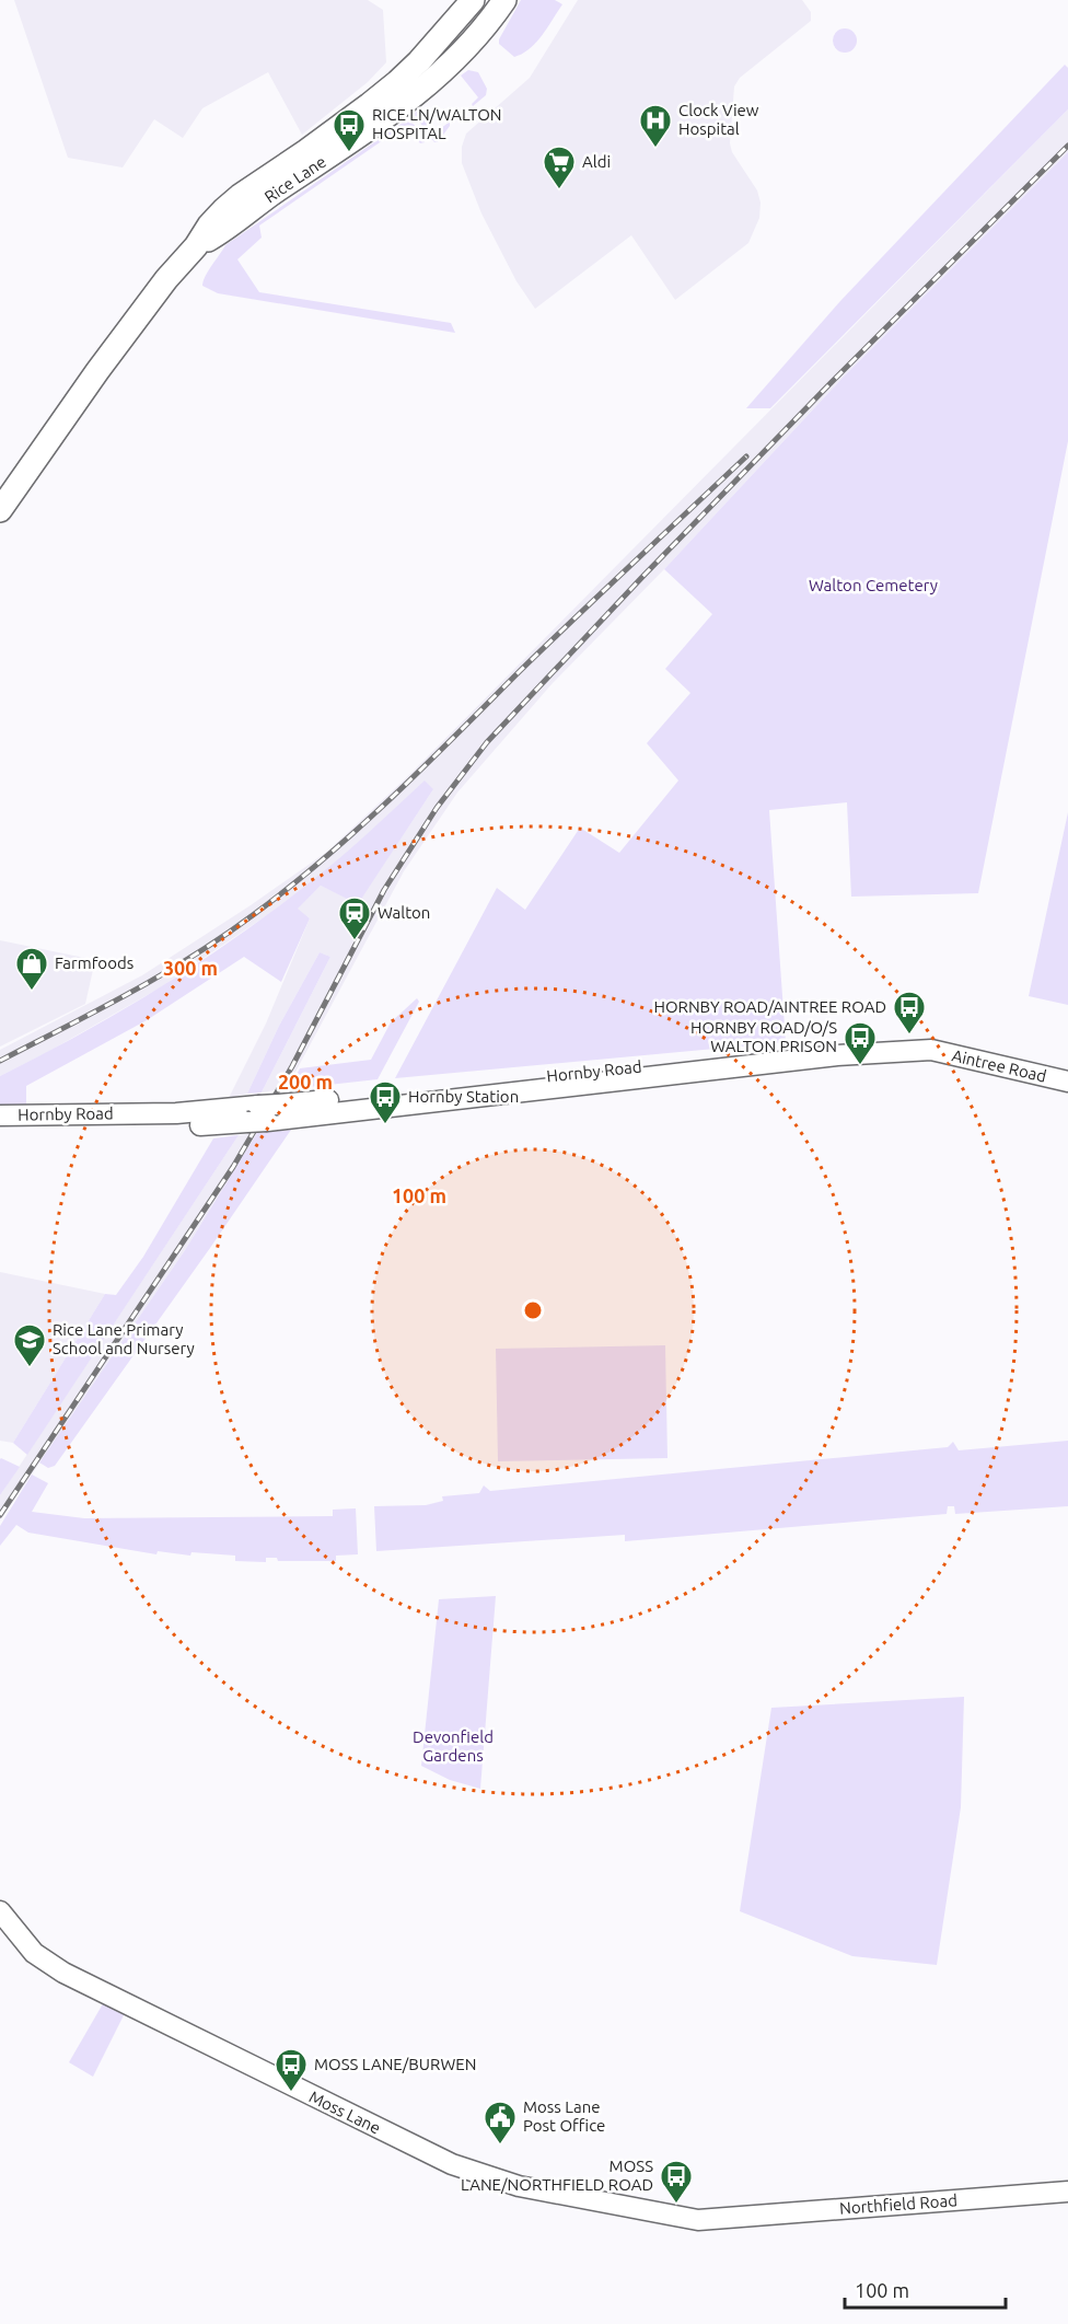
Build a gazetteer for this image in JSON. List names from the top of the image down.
{
  "streets": {
    "highway": ["Rice Lane"],
    "main road": [
      "Aintree Road",
      "Hornby Road",
      "Moss Lane",
      "Northfield Road"
    ]
  },
  "crossings": [
    ["Aintree Road", "Hornby Road"],
    ["Moss Lane", "Northfield Road"]
  ],
  "parks": ["Walton Cemetery", "Devonfield Gardens"],
  "places": {
    "hospital": ["Clock View Hospital"],
    "bus stop": [
      "RICE LN/WALTON HOSPITAL",
      "HORNBY ROAD/AINTREE ROAD",
      "HORNBY ROAD/O/S WALTON PRISON",
      "Hornby Station",
      "MOSS LANE/BURWEN",
      "MOSS LANE/NORTHFIELD ROAD"
    ],
    "supermarket": ["Aldi"],
    "station": ["Walton"],
    "shop": ["Farmfoods"],
    "school or university": ["Rice Lane Primary School and Nursery"],
    "public building": ["Moss Lane Post Office"]
  },
  "scale_bar": "100 m",
  "rings": ["300 m", "200 m", "100 m"]
}
